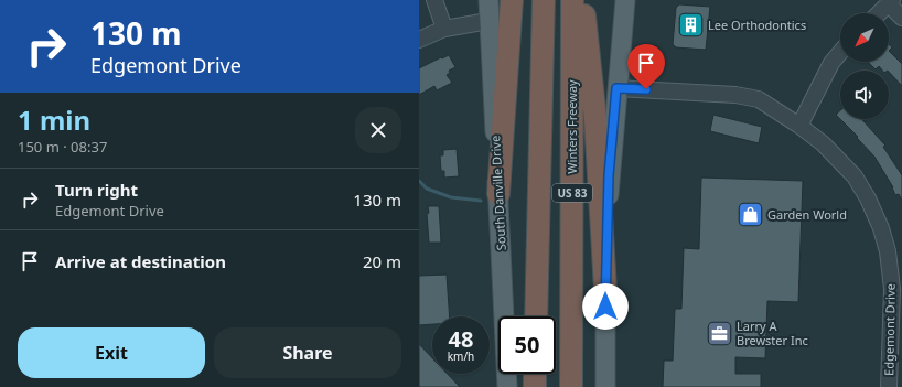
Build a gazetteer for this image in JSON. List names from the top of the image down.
{
  "streets": {
    "highway": ["Winters Freeway", "US 83"],
    "main road": ["South Danville Drive"],
    "street": ["Edgemont Drive"]
  },
  "places": {
    "building": ["Lee Orthodontics"],
    "shop": ["Garden World"],
    "office": ["Larry A Brewster Inc"]
  },
  "north": "bottom left",
  "page": {
    "turn": ["130 m", "Edgemont Drive"],
    "heading": ["1 min", "150 m · 08:37"],
    "list": [
      {
        "name": "Turn right",
        "note": "Edgemont Drive",
        "value": "130 m"
      },
      {
        "name": "Arrive at destination",
        "value": "20 m"
      }
    ],
    "speed": "48 km/h",
    "limit": "50",
    "buttons": ["Exit", "Share"]
  }
}
